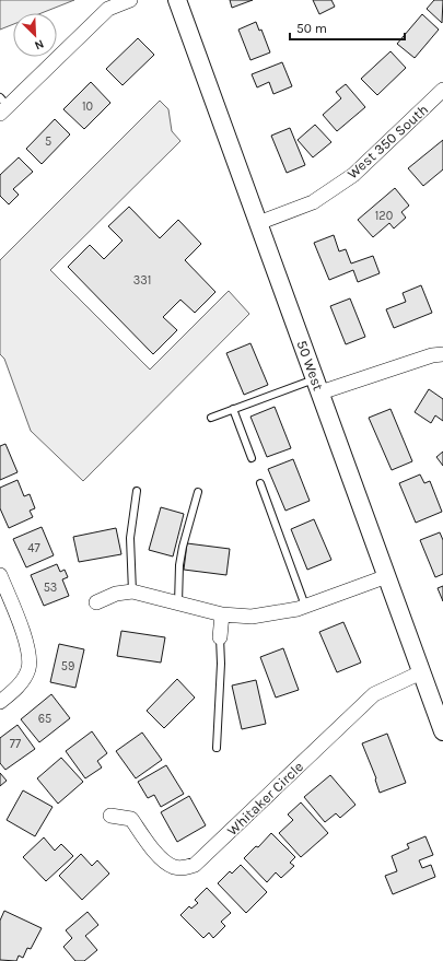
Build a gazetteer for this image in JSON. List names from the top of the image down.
{
  "streets": {
    "street": ["West 350 South", "50 West", "Whitaker Circle"]
  },
  "crossings": [
    ["West 350 South", "50 West"],
    ["50 West", "Whitaker Circle"]
  ],
  "house_numbers": [
    "10",
    "5",
    "120",
    "331",
    "47",
    "53",
    "59",
    "65",
    "77"
  ],
  "scale_bar": "50 m",
  "north": "bottom right"
}
